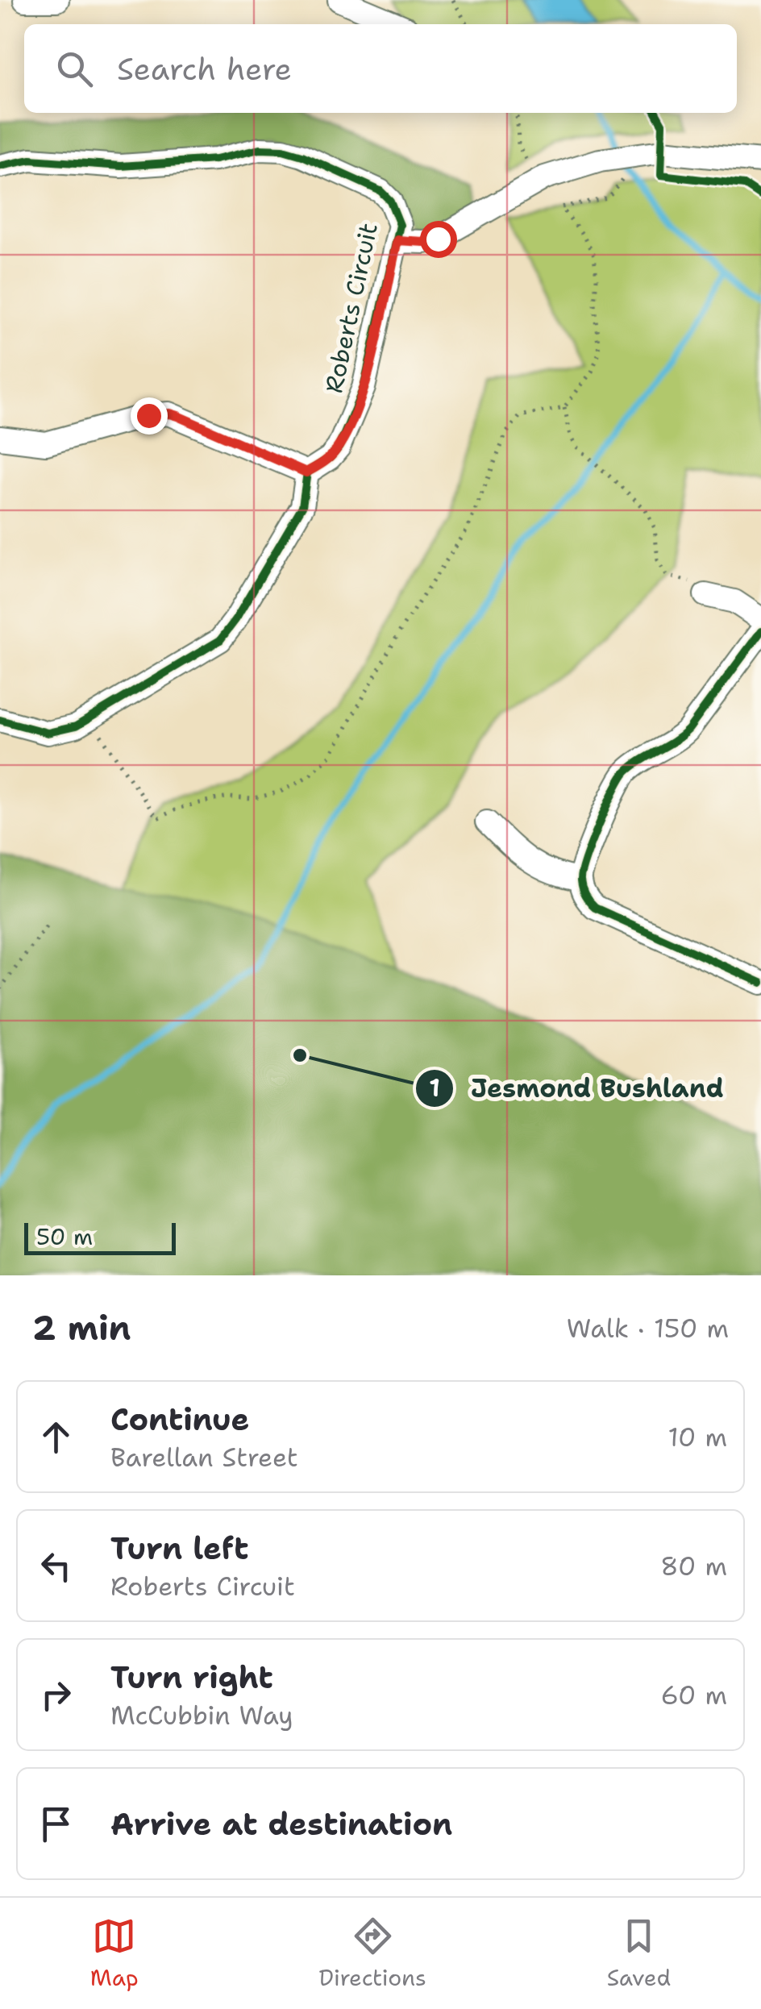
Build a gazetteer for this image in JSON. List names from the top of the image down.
{
  "streets": {
    "street": ["Roberts Circuit"]
  },
  "places": ["Jesmond Bushland"],
  "scale_bar": "50 m",
  "page": {
    "search": "Search here",
    "scale": "50 m",
    "heading": ["2 min", "Walk · 150 m"],
    "list": [
      ["Continue", "Barellan Street", "10 m"],
      ["Turn left", "Roberts Circuit", "80 m"],
      ["Turn right", "McCubbin Way", "60 m"],
      "Arrive at destination"
    ],
    "nav": ["Map", "Directions", "Saved"]
  }
}
